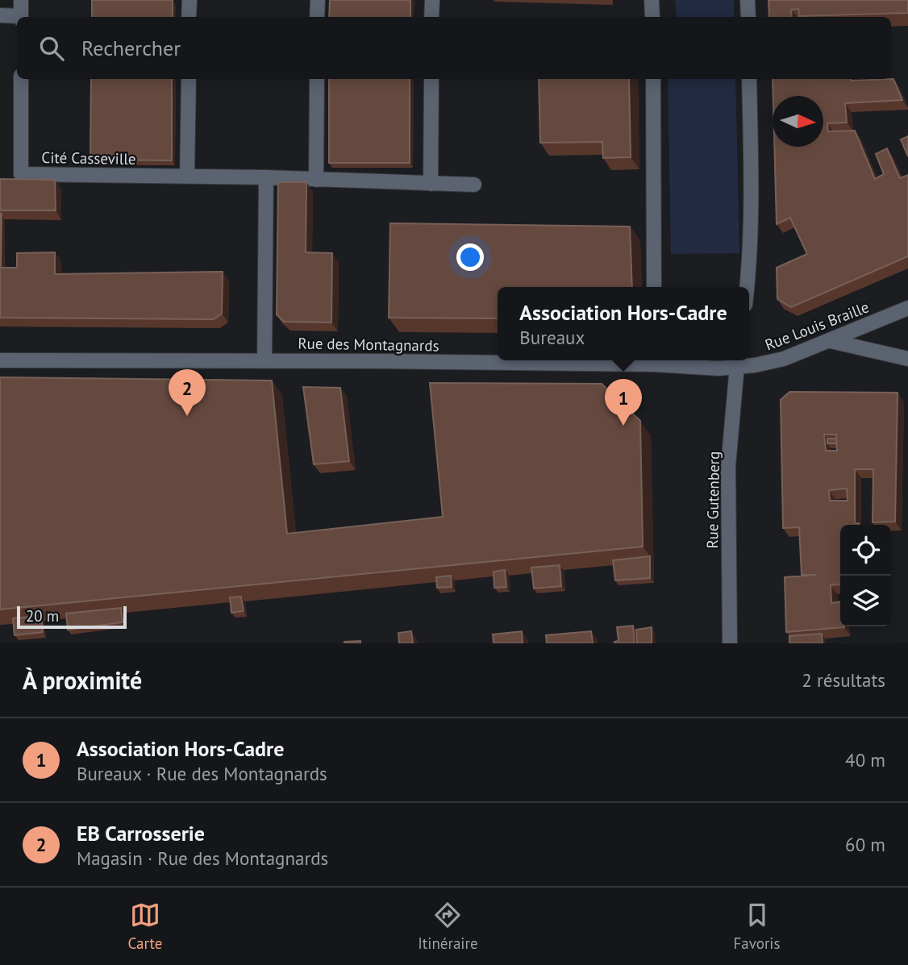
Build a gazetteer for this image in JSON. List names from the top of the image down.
{
  "streets": {
    "street": [
      "Cité Casseville",
      "Rue Louis Braille",
      "Rue des Montagnards",
      "Rue Gutenberg"
    ]
  },
  "crossings": [
    ["Rue Louis Braille", "Rue des Montagnards"],
    ["Rue Louis Braille", "Rue Gutenberg"],
    ["Rue des Montagnards", "Rue Gutenberg"]
  ],
  "scale_bar": "20 m",
  "north": "right",
  "page": {
    "search": "Rechercher",
    "popup": ["Association Hors-Cadre", "Bureaux"],
    "pins": ["2", "1"],
    "scale": "20 m",
    "heading": ["À proximité", "2 résultats"],
    "list": [
      {
        "mark": "1",
        "name": "Association Hors-Cadre",
        "note": "Bureaux · Rue des Montagnards",
        "value": "40 m"
      },
      {
        "mark": "2",
        "name": "EB Carrosserie",
        "note": "Magasin · Rue des Montagnards",
        "value": "60 m"
      }
    ],
    "nav": ["Carte", "Itinéraire", "Favoris"]
  }
}
